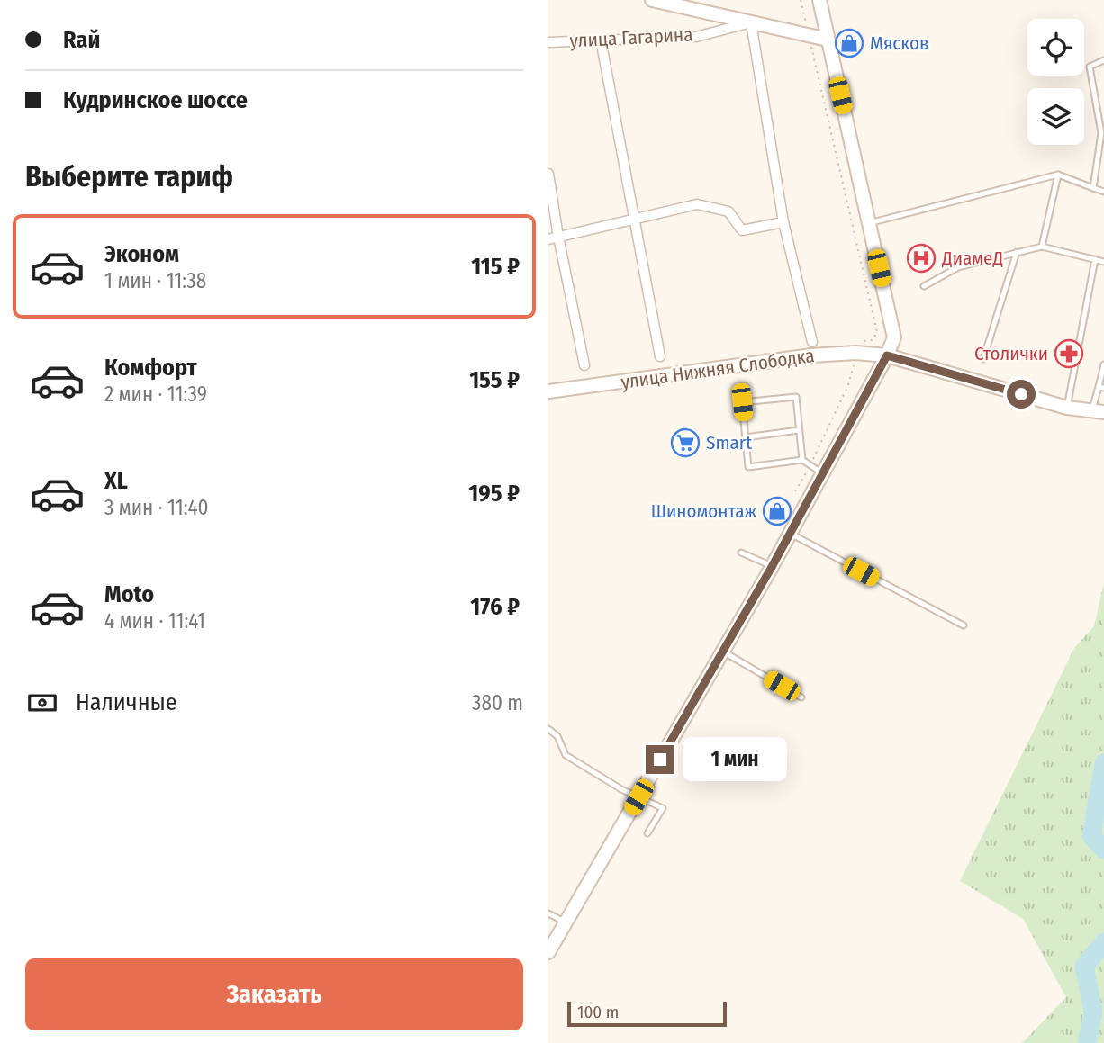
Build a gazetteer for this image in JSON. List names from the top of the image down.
{
  "streets": {
    "main road": ["улица Нижняя Слободка"],
    "street": ["улица Гагарина"]
  },
  "places": {
    "shop": ["Мясков", "Шиномонтаж"],
    "hospital": ["ДиамеД"],
    "pharmacy": ["Столички"],
    "supermarket": ["Smart"]
  },
  "scale_bar": "100 m",
  "page": {
    "banner": ["Rай", "Кудринское шоссе"],
    "heading": "Выберите тариф",
    "list": [
      {
        "name": "Эконом",
        "note": "1 мин · 11:38",
        "value": "115 ₽"
      },
      {
        "name": "Комфорт",
        "note": "2 мин · 11:39",
        "value": "155 ₽"
      },
      {
        "name": "XL",
        "note": "3 мин · 11:40",
        "value": "195 ₽"
      },
      {
        "name": "Moto",
        "note": "4 мин · 11:41",
        "value": "176 ₽"
      }
    ],
    "pay": ["Наличные", "380 m"],
    "bubble": "1 мин",
    "buttons": "Заказать",
    "scale": "100 m"
  }
}
